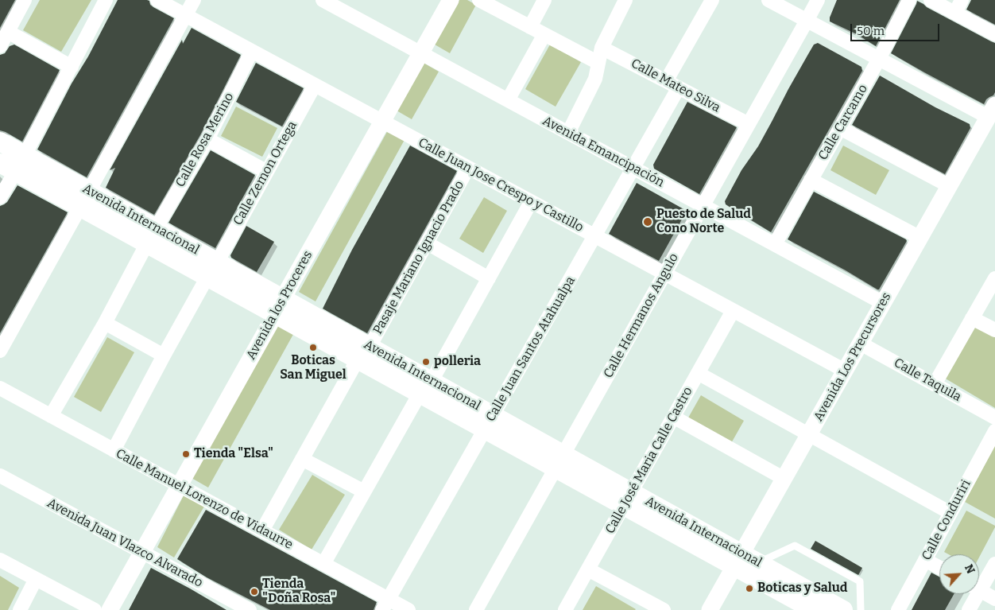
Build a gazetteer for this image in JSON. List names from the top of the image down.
{
  "streets": {
    "main road": ["Avenida Internacional"],
    "street": [
      "Calle Mateo Silva",
      "Calle Carcamo",
      "Calle Rosa Merino",
      "Avenida Emancipación",
      "Calle Zemon Ortega",
      "Calle Juan Jose Crespo y Castillo",
      "Pasaje Mariano Ignacio Prado",
      "Avenida los Proceres",
      "Calle Hermanos Angulo",
      "Calle Juan Santos Atahualpa",
      "Avenida Los Precursores",
      "Calle Taquila",
      "Calle José Maria Calle Castro",
      "Calle Manuel Lorenzo de Vidaurre",
      "Calle Conduriri",
      "Avenida Juan Vlazco Alvarado"
    ]
  },
  "crossings": [
    ["Calle Mateo Silva", "Calle Hermanos Angulo"],
    ["Calle Mateo Silva", "Calle Juan Santos Atahualpa"],
    ["Calle Carcamo", "Avenida Emancipación"],
    ["Calle Rosa Merino", "Calle Juan Jose Crespo y Castillo"],
    ["Calle Rosa Merino", "Avenida Internacional"],
    ["Calle Rosa Merino", "Calle Manuel Lorenzo de Vidaurre"],
    ["Avenida Emancipación", "Avenida los Proceres"],
    ["Avenida Emancipación", "Calle Hermanos Angulo"],
    ["Avenida Emancipación", "Calle Juan Santos Atahualpa"],
    ["Avenida Emancipación", "Avenida Los Precursores"],
    ["Calle Zemon Ortega", "Calle Juan Jose Crespo y Castillo"],
    ["Calle Zemon Ortega", "Avenida Internacional"],
    ["Calle Zemon Ortega", "Calle Manuel Lorenzo de Vidaurre"],
    ["Calle Juan Jose Crespo y Castillo", "Pasaje Mariano Ignacio Prado"],
    ["Calle Juan Jose Crespo y Castillo", "Avenida los Proceres"],
    ["Calle Juan Jose Crespo y Castillo", "Calle Hermanos Angulo"],
    ["Calle Juan Jose Crespo y Castillo", "Calle Juan Santos Atahualpa"],
    ["Calle Juan Jose Crespo y Castillo", "Avenida Los Precursores"],
    ["Calle Juan Jose Crespo y Castillo", "Calle José Maria Calle Castro"],
    ["Avenida Internacional", "Pasaje Mariano Ignacio Prado"],
    ["Avenida Internacional", "Avenida los Proceres"],
    ["Avenida Internacional", "Calle Hermanos Angulo"],
    ["Avenida Internacional", "Calle Juan Santos Atahualpa"],
    ["Avenida Internacional", "Avenida Los Precursores"],
    ["Avenida Internacional", "Calle José Maria Calle Castro"],
    ["Pasaje Mariano Ignacio Prado", "Calle Manuel Lorenzo de Vidaurre"],
    ["Avenida los Proceres", "Calle Manuel Lorenzo de Vidaurre"],
    ["Avenida los Proceres", "Avenida Juan Vlazco Alvarado"],
    ["Calle Juan Santos Atahualpa", "Calle Manuel Lorenzo de Vidaurre"],
    ["Avenida Los Precursores", "Calle Taquila"]
  ],
  "places": [
    "Puesto de Salud Cono Norte",
    "Boticas San Miguel",
    "polleria",
    "Tienda \"Elsa\"",
    "Boticas y Salud",
    "Tienda \"Doña Rosa\""
  ],
  "scale_bar": "50 m",
  "north": "top right"
}
